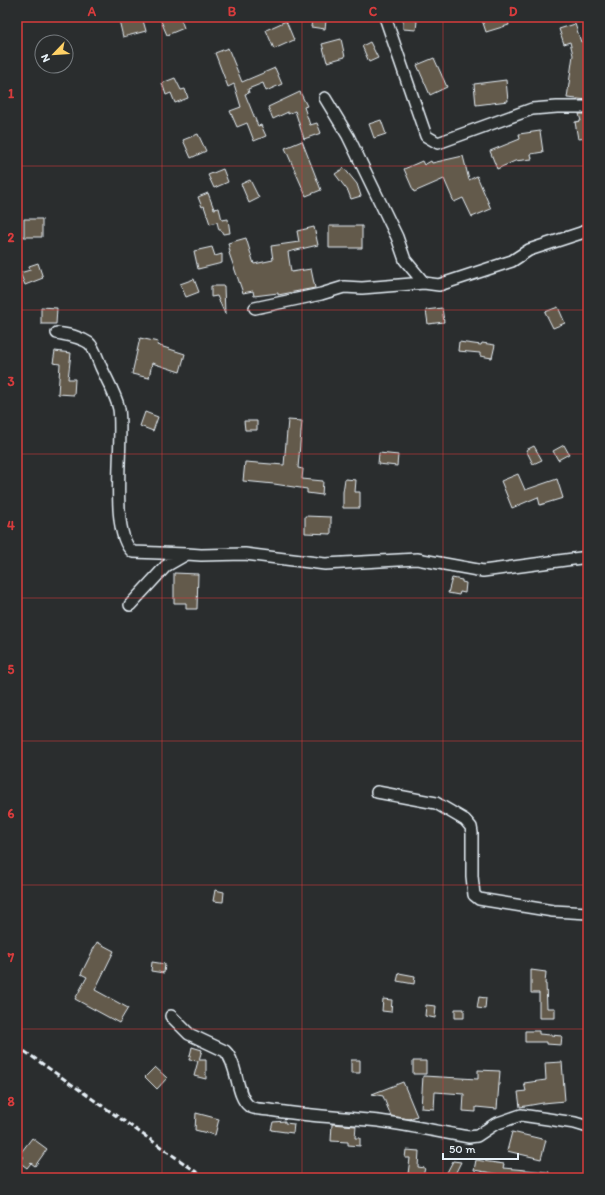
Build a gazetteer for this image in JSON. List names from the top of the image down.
{
  "scale_bar": "50 m",
  "north": "bottom left",
  "grid": {
    "columns": [
      "A",
      "B",
      "C",
      "D"
    ],
    "rows": [
      "1",
      "2",
      "3",
      "4",
      "5",
      "6",
      "7",
      "8"
    ]
  }
}
